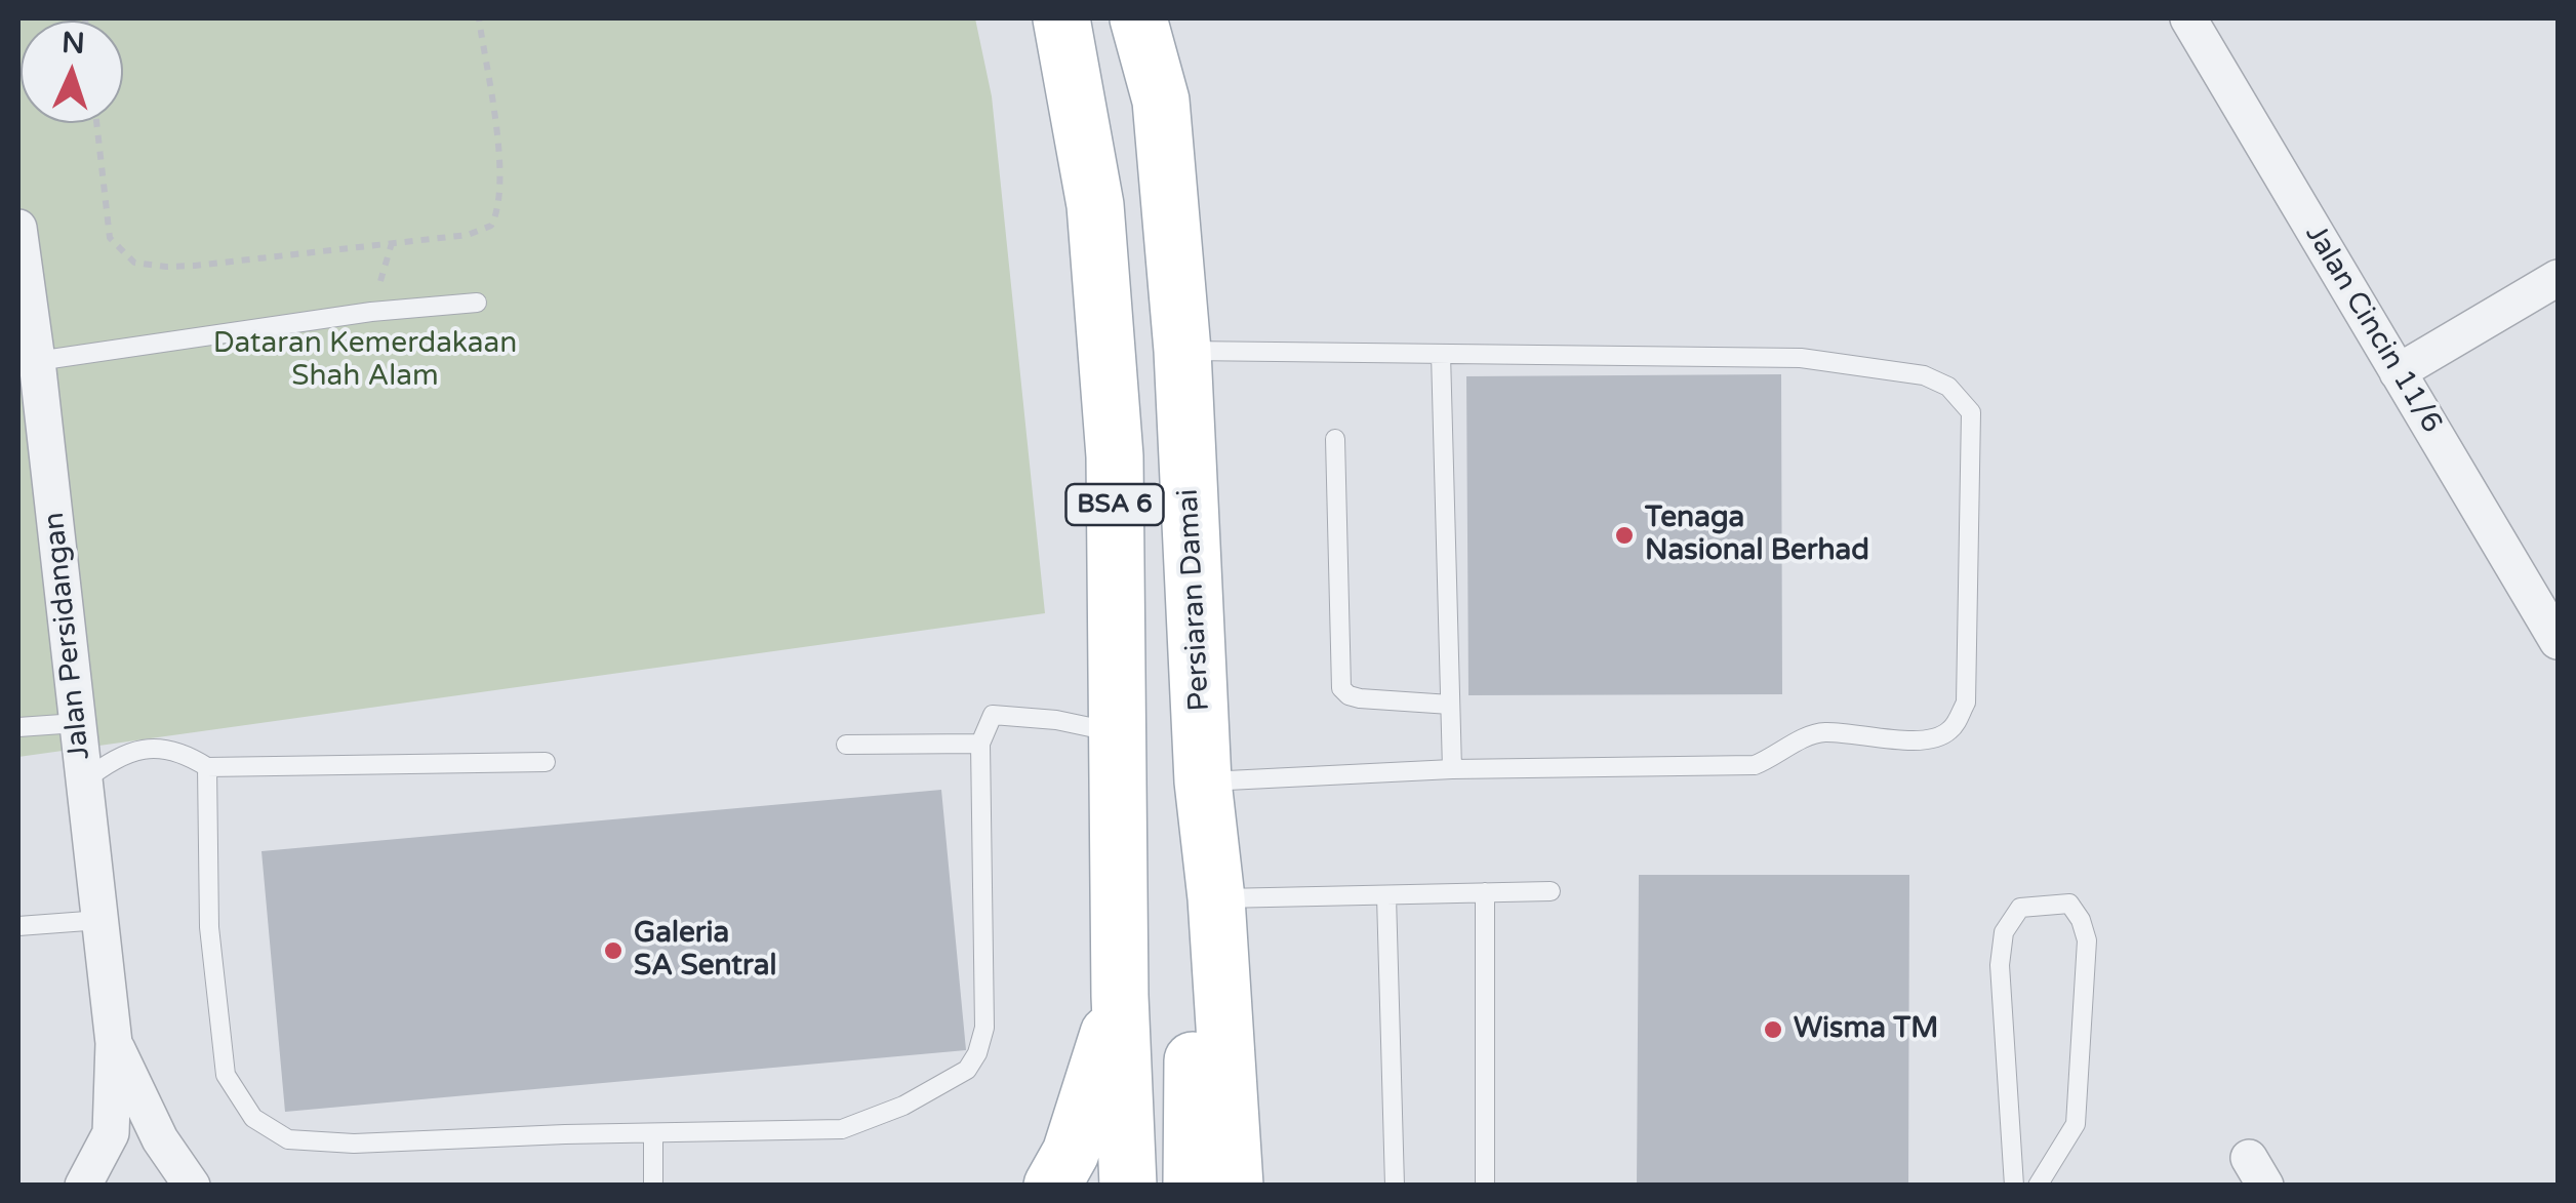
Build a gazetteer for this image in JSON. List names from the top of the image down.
{
  "streets": {
    "main road": ["BSA 6", "Persiaran Damai"],
    "street": ["Jalan Cincin 11/6", "Jalan Persidangan"]
  },
  "parks": ["Dataran Kemerdakaan Shah Alam"],
  "places": ["Tenaga Nasional Berhad", "Galeria SA Sentral", "Wisma TM"],
  "north": "top"
}
